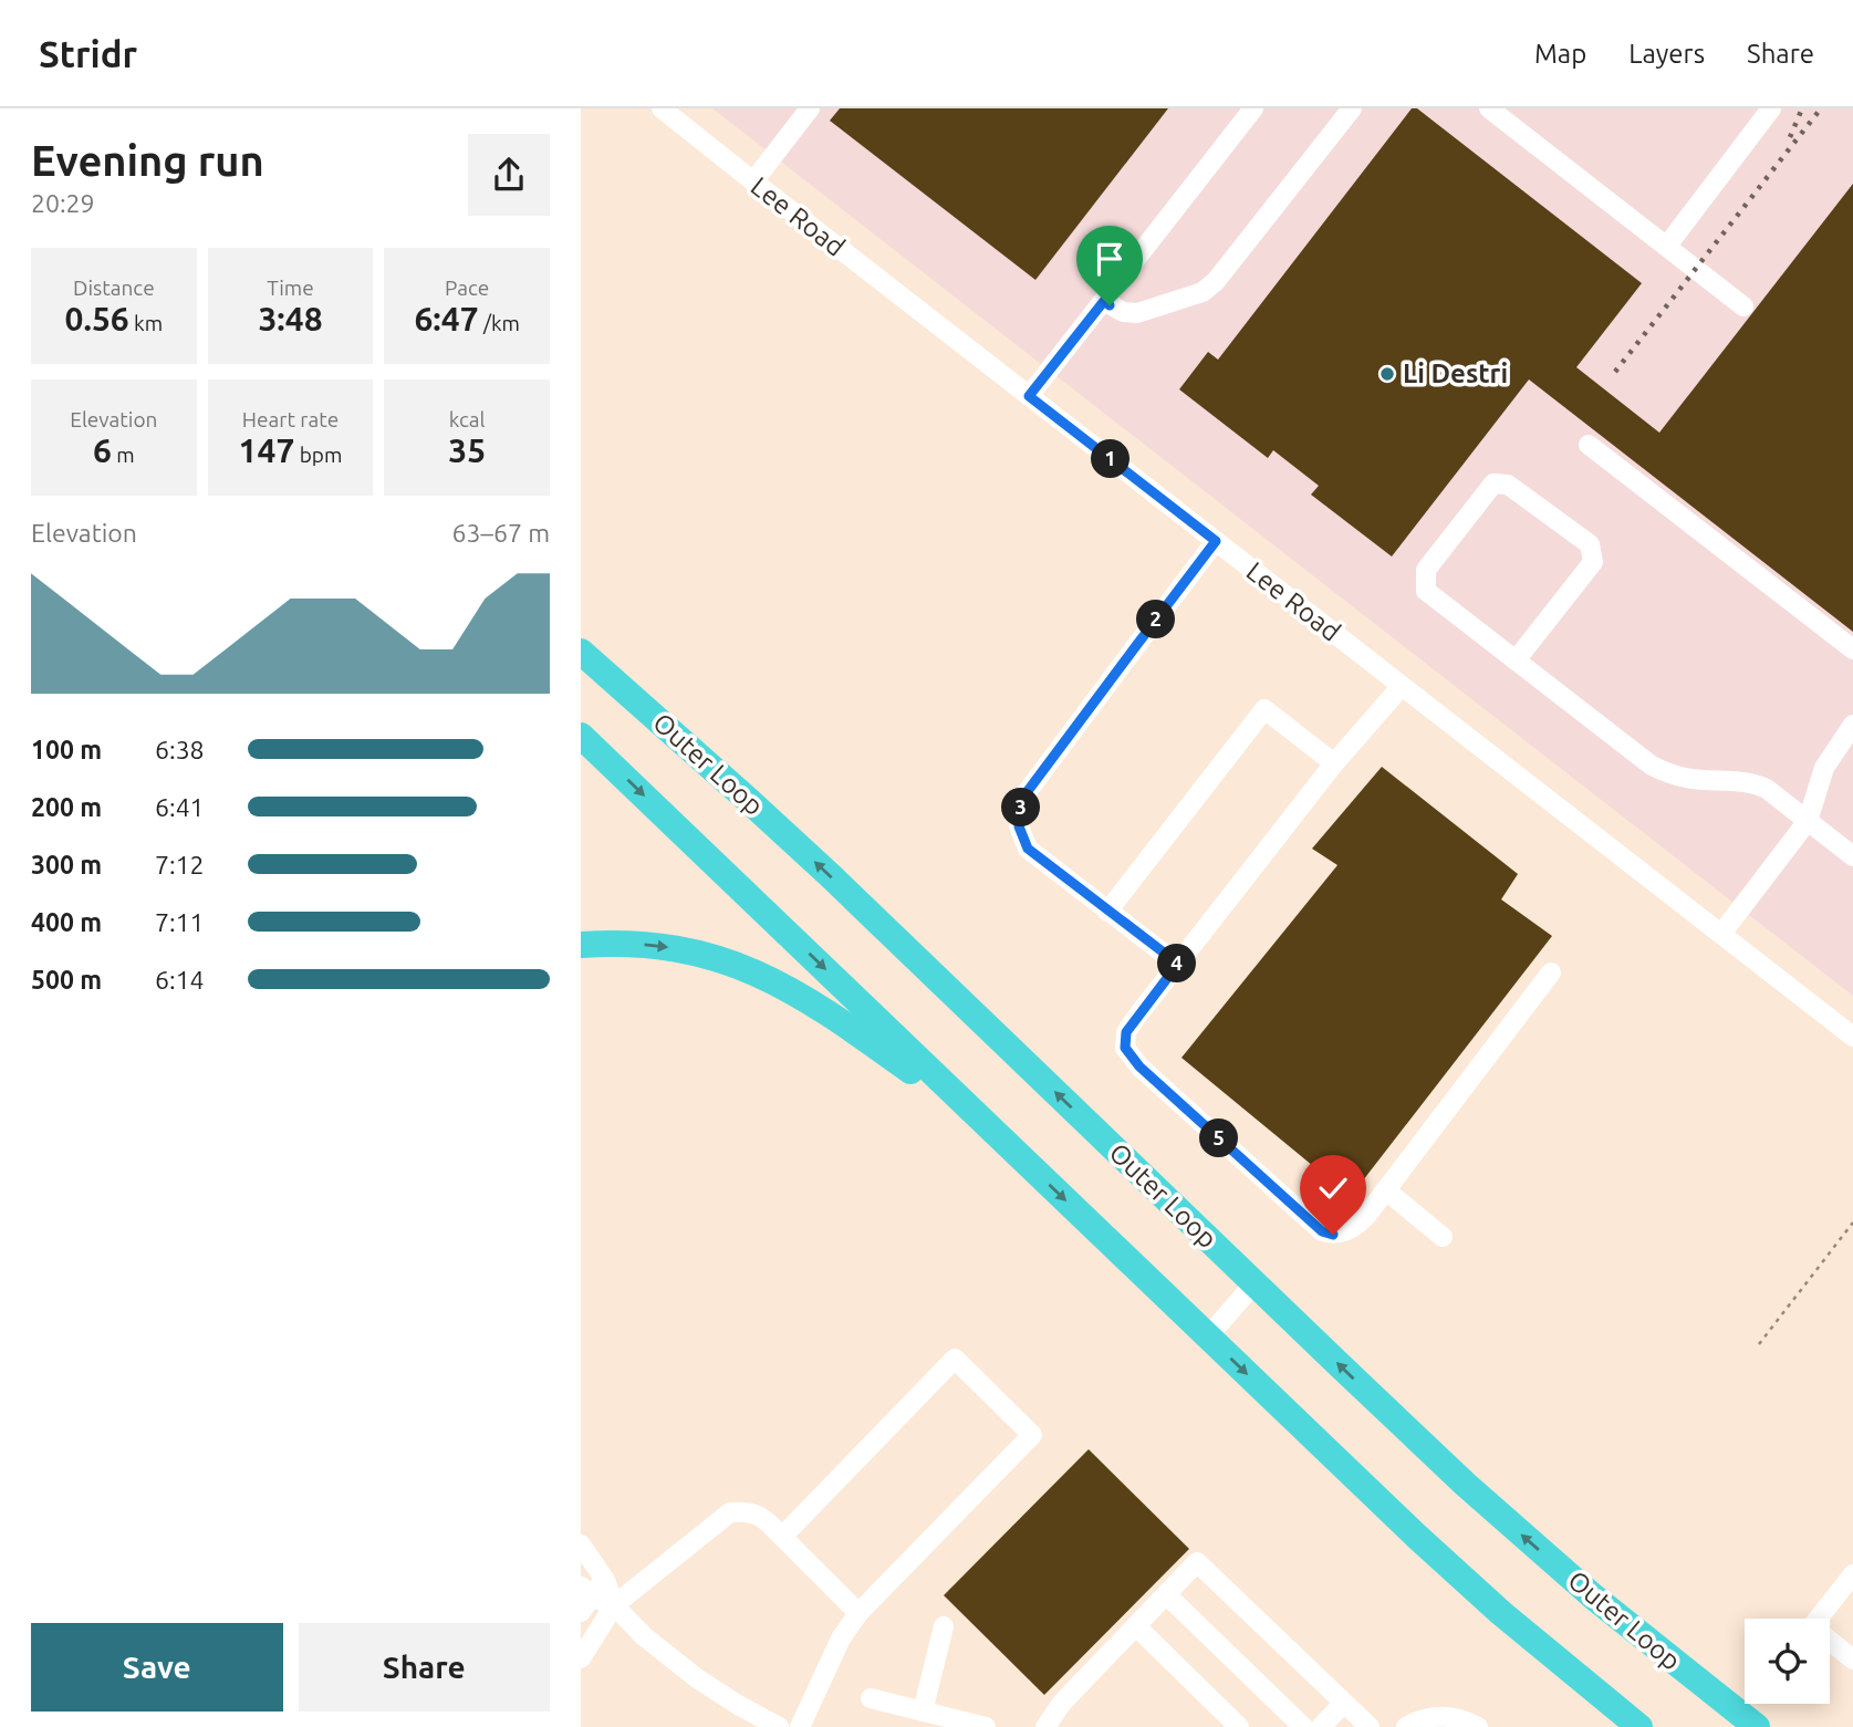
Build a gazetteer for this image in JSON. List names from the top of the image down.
{
  "streets": {
    "highway": ["Outer Loop"],
    "street": ["Lee Road"]
  },
  "places": ["Li Destri"],
  "page": {
    "header": "Stridr",
    "nav": ["Map", "Layers", "Share"],
    "heading": ["Evening run", "20:29"],
    "stats": [
      ["Distance", "0.56 km"],
      ["Time", "3:48"],
      ["Pace", "6:47 /km"],
      ["Elevation", "6 m"],
      ["Heart rate", "147 bpm"],
      ["kcal", "35"]
    ],
    "pins": [
      "1",
      "2",
      "3",
      "4",
      "5"
    ],
    "chart": ["Elevation", "63–67 m"],
    "list": [
      {
        "name": "100 m",
        "note": "6:38"
      },
      {
        "name": "200 m",
        "note": "6:41"
      },
      {
        "name": "300 m",
        "note": "7:12"
      },
      {
        "name": "400 m",
        "note": "7:11"
      },
      {
        "name": "500 m",
        "note": "6:14"
      }
    ],
    "buttons": ["Save", "Share"]
  }
}
